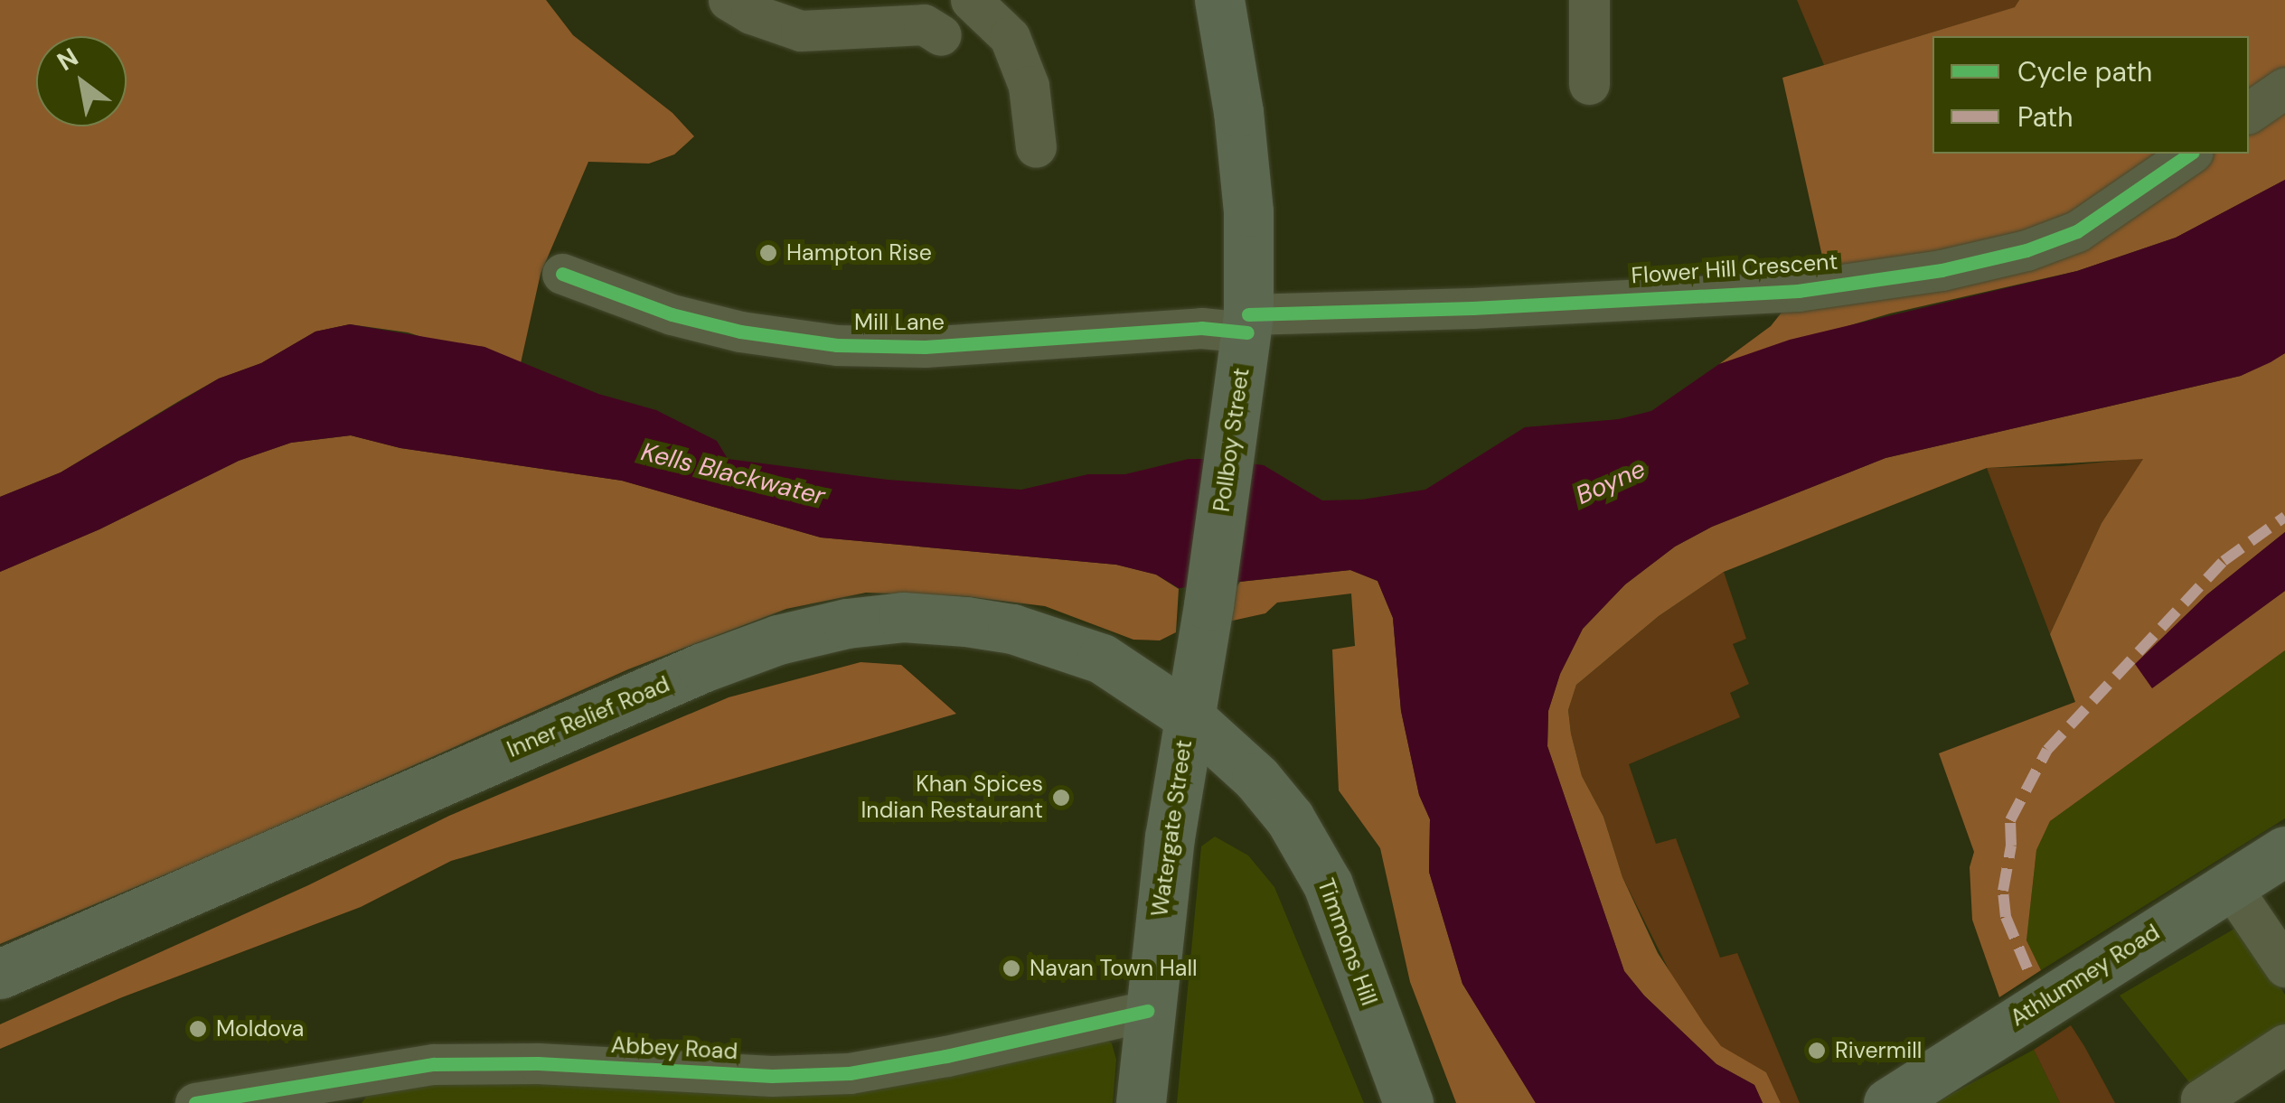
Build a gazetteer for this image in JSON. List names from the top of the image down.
{
  "streets": {
    "main road": [
      "Pollboy Street",
      "Inner Relief Road",
      "Watergate Street",
      "Timmons Hill",
      "Athlumney Road"
    ],
    "street": ["Flower Hill Crescent", "Mill Lane", "Abbey Road"]
  },
  "crossings": [
    ["Flower Hill Crescent", "Mill Lane"],
    ["Flower Hill Crescent", "Pollboy Street"],
    ["Mill Lane", "Pollboy Street"],
    ["Pollboy Street", "Inner Relief Road"],
    ["Pollboy Street", "Watergate Street"],
    ["Pollboy Street", "Timmons Hill"],
    ["Inner Relief Road", "Watergate Street"],
    ["Inner Relief Road", "Timmons Hill"],
    ["Watergate Street", "Timmons Hill"],
    ["Watergate Street", "Abbey Road"]
  ],
  "water": ["Kells Blackwater", "Boyne"],
  "places": [
    "Hampton Rise",
    "Khan Spices Indian Restaurant",
    "Navan Town Hall",
    "Moldova",
    "Rivermill"
  ],
  "legend": ["Cycle path", "Path"],
  "north": "top left"
}
